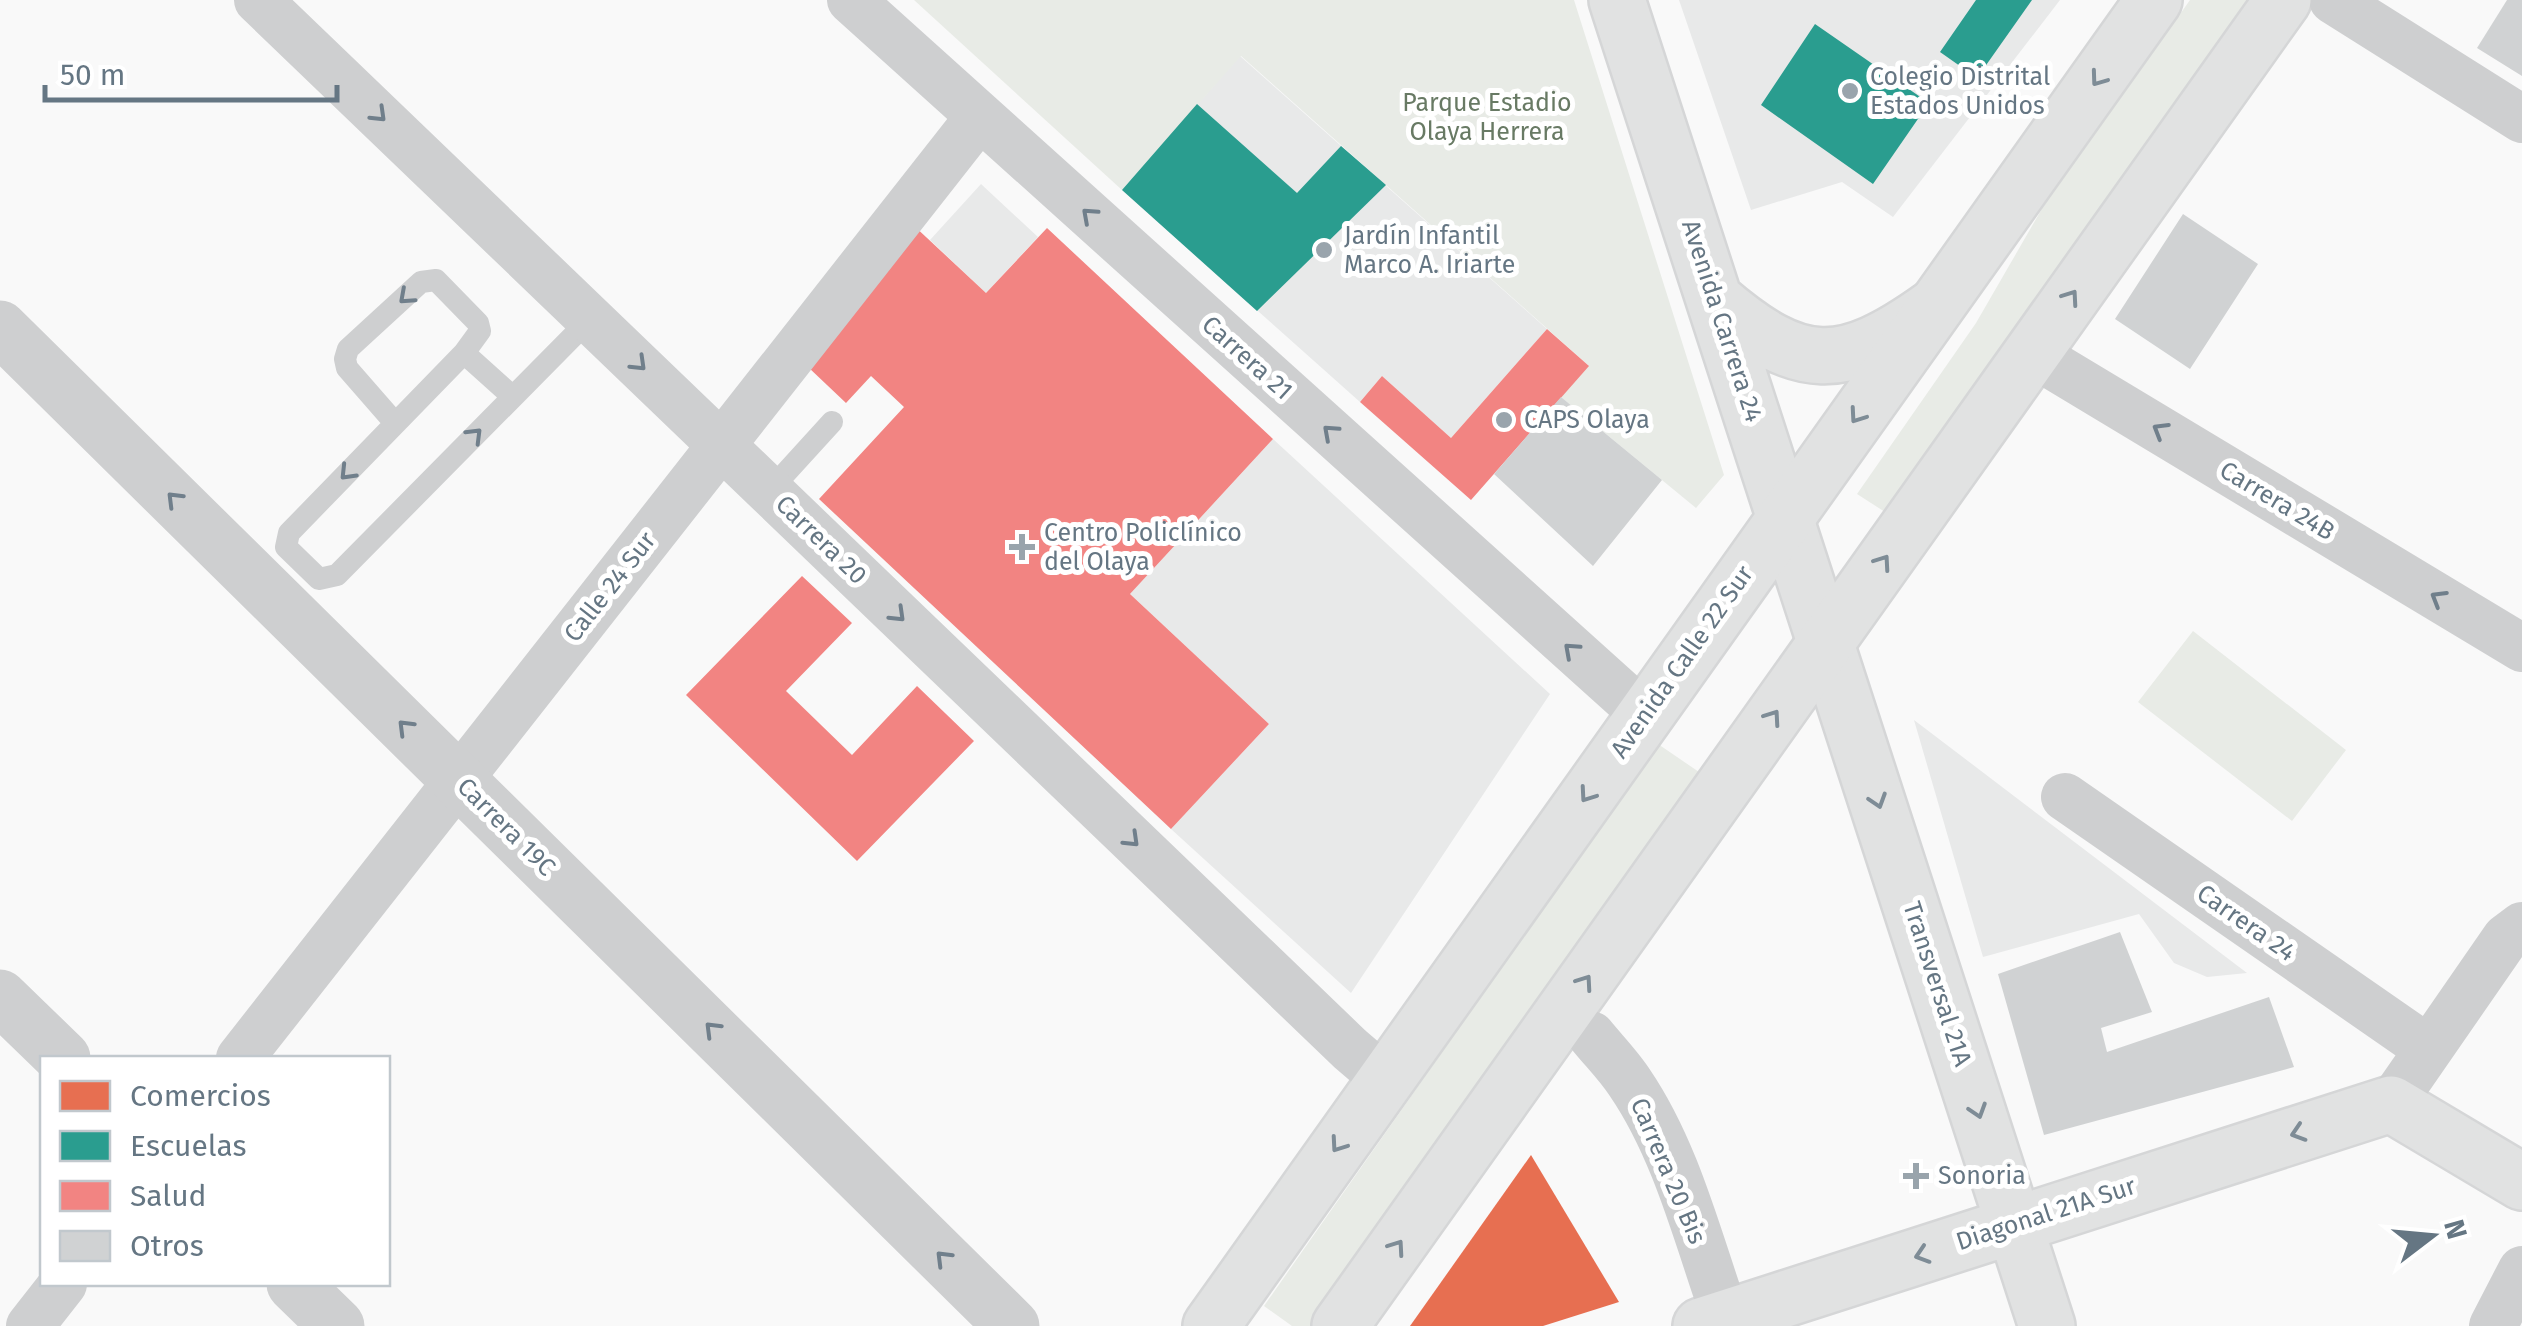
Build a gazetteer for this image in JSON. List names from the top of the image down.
{
  "streets": {
    "main road": [
      "Avenida Carrera 24",
      "Avenida Calle 22 Sur",
      "Transversal 21A",
      "Diagonal 21A Sur"
    ],
    "street": [
      "Carrera 21",
      "Carrera 24B",
      "Carrera 20",
      "Calle 24 Sur",
      "Carrera 19C",
      "Carrera 24",
      "Carrera 20 Bis"
    ]
  },
  "crossings": [
    ["Avenida Carrera 24", "Avenida Calle 22 Sur"],
    ["Avenida Carrera 24", "Transversal 21A"],
    ["Carrera 21", "Calle 24 Sur"],
    ["Carrera 21", "Avenida Calle 22 Sur"],
    ["Carrera 20", "Calle 24 Sur"],
    ["Carrera 20", "Avenida Calle 22 Sur"],
    ["Calle 24 Sur", "Carrera 19C"],
    ["Transversal 21A", "Diagonal 21A Sur"],
    ["Carrera 20 Bis", "Diagonal 21A Sur"]
  ],
  "one_way": [
    "Carrera 21",
    "Carrera 24B",
    "Carrera 20",
    "Carrera 19C",
    "Transversal 21A",
    "Diagonal 21A Sur"
  ],
  "parks": ["Parque Estadio Olaya Herrera"],
  "places": {
    "other": ["Colegio Distrital Estados Unidos", "Jardín Infantil Marco A. Iriarte", "CAPS Olaya"],
    "health": ["Centro Policlínico del Olaya", "Sonoria"]
  },
  "legend": [
    "Comercios",
    "Escuelas",
    "Salud",
    "Otros"
  ],
  "scale_bar": "50 m",
  "north": "right"
}
